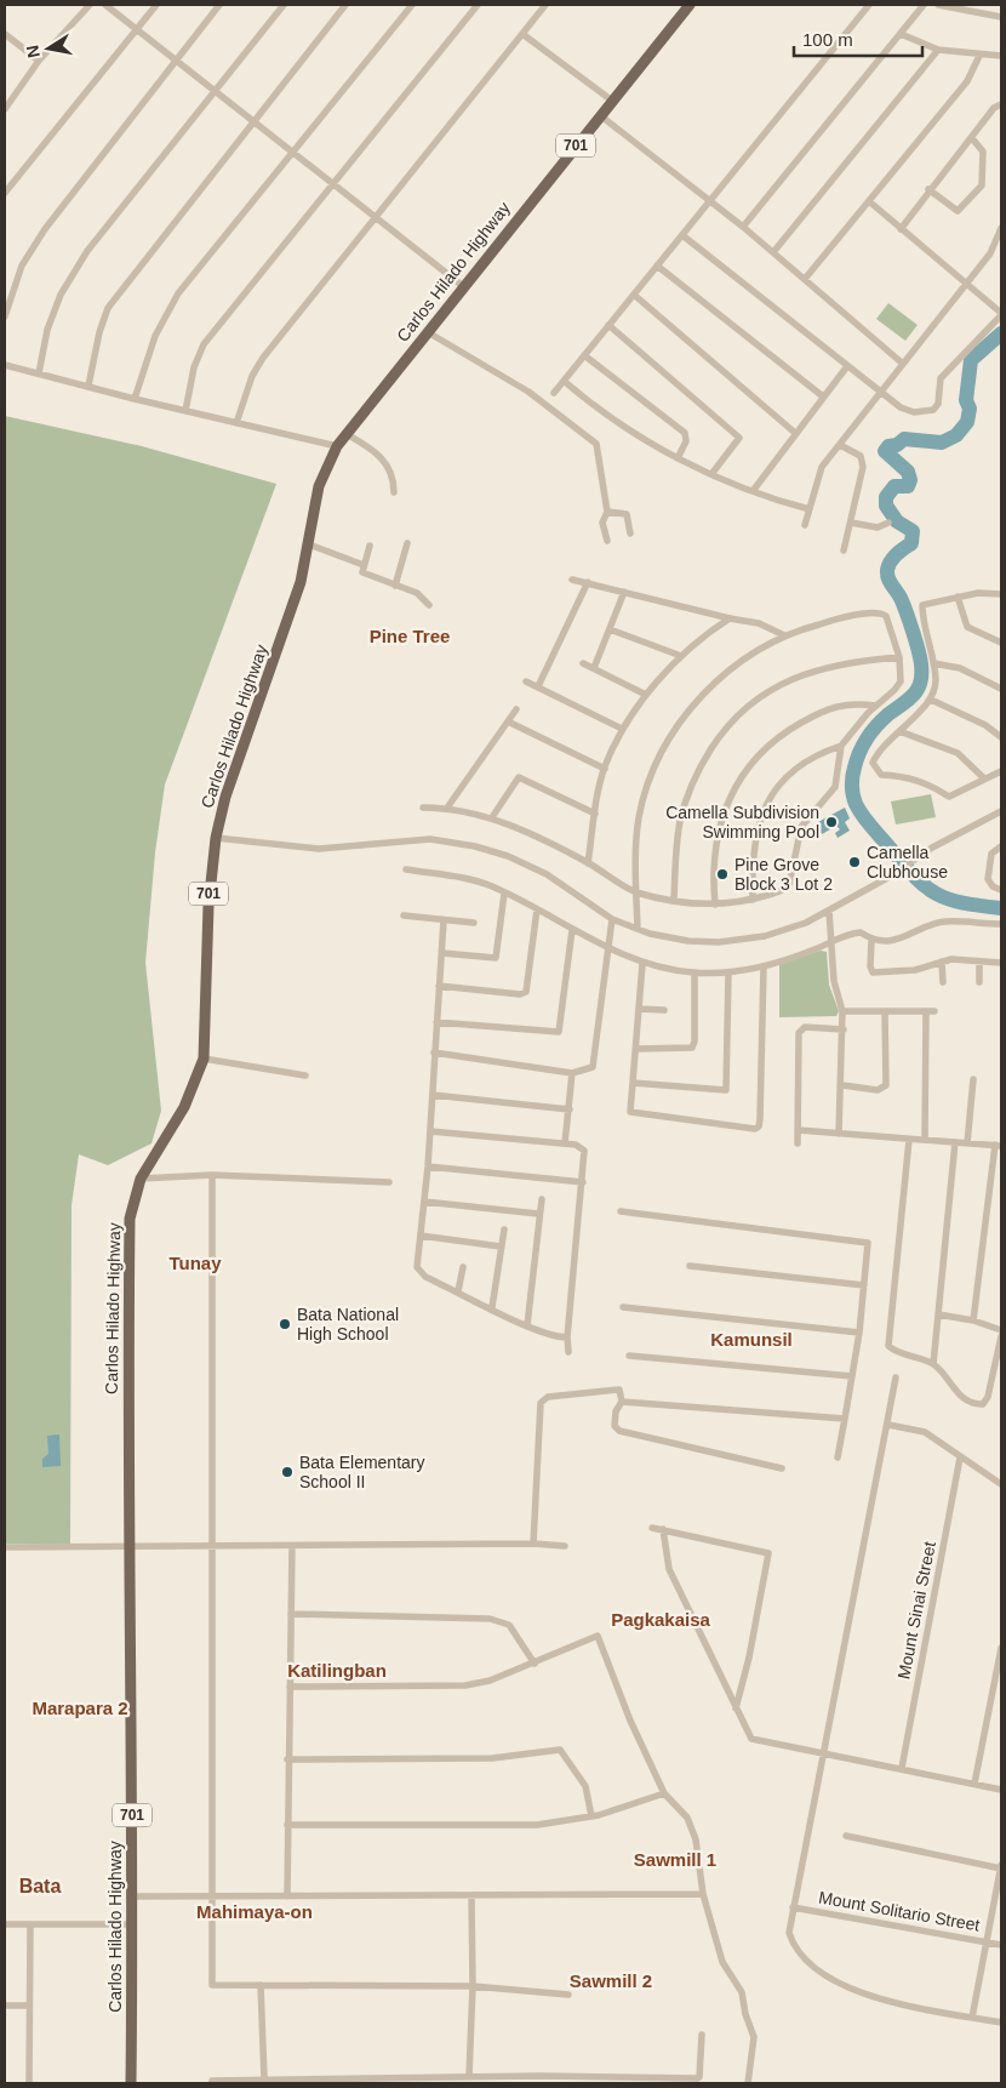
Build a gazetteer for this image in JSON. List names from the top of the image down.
{
  "streets": {
    "main road": ["701", "Carlos Hilado Highway"],
    "street": ["Mount Sinai Street", "Mount Solitario Street"]
  },
  "districts": [
    "Pine Tree",
    "Tunay",
    "Kamunsil",
    "Pagkakaisa",
    "Katilingban",
    "Marapara 2",
    "Sawmill 1",
    "Bata",
    "Mahimaya-on",
    "Sawmill 2"
  ],
  "places": [
    "Camella Subdivision Swimming Pool",
    "Camella Clubhouse",
    "Pine Grove Block 3 Lot 2",
    "Bata National High School",
    "Bata Elementary School II"
  ],
  "scale_bar": "100 m",
  "north": "left"
}
